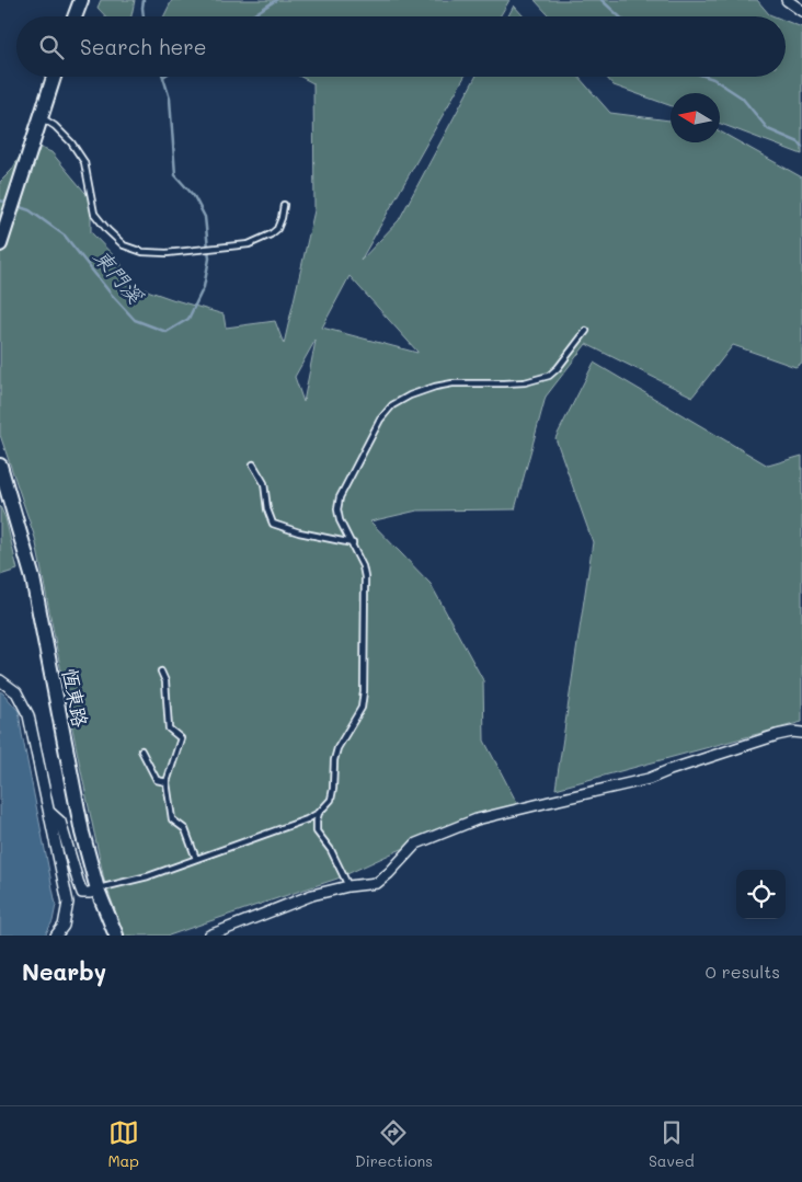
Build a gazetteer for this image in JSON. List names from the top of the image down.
{
  "streets": {
    "main road": ["恆東路"]
  },
  "water": ["東門溪"],
  "north": "left",
  "page": {
    "search": "Search here",
    "heading": ["Nearby", "0 results"],
    "nav": ["Map", "Directions", "Saved"]
  }
}
